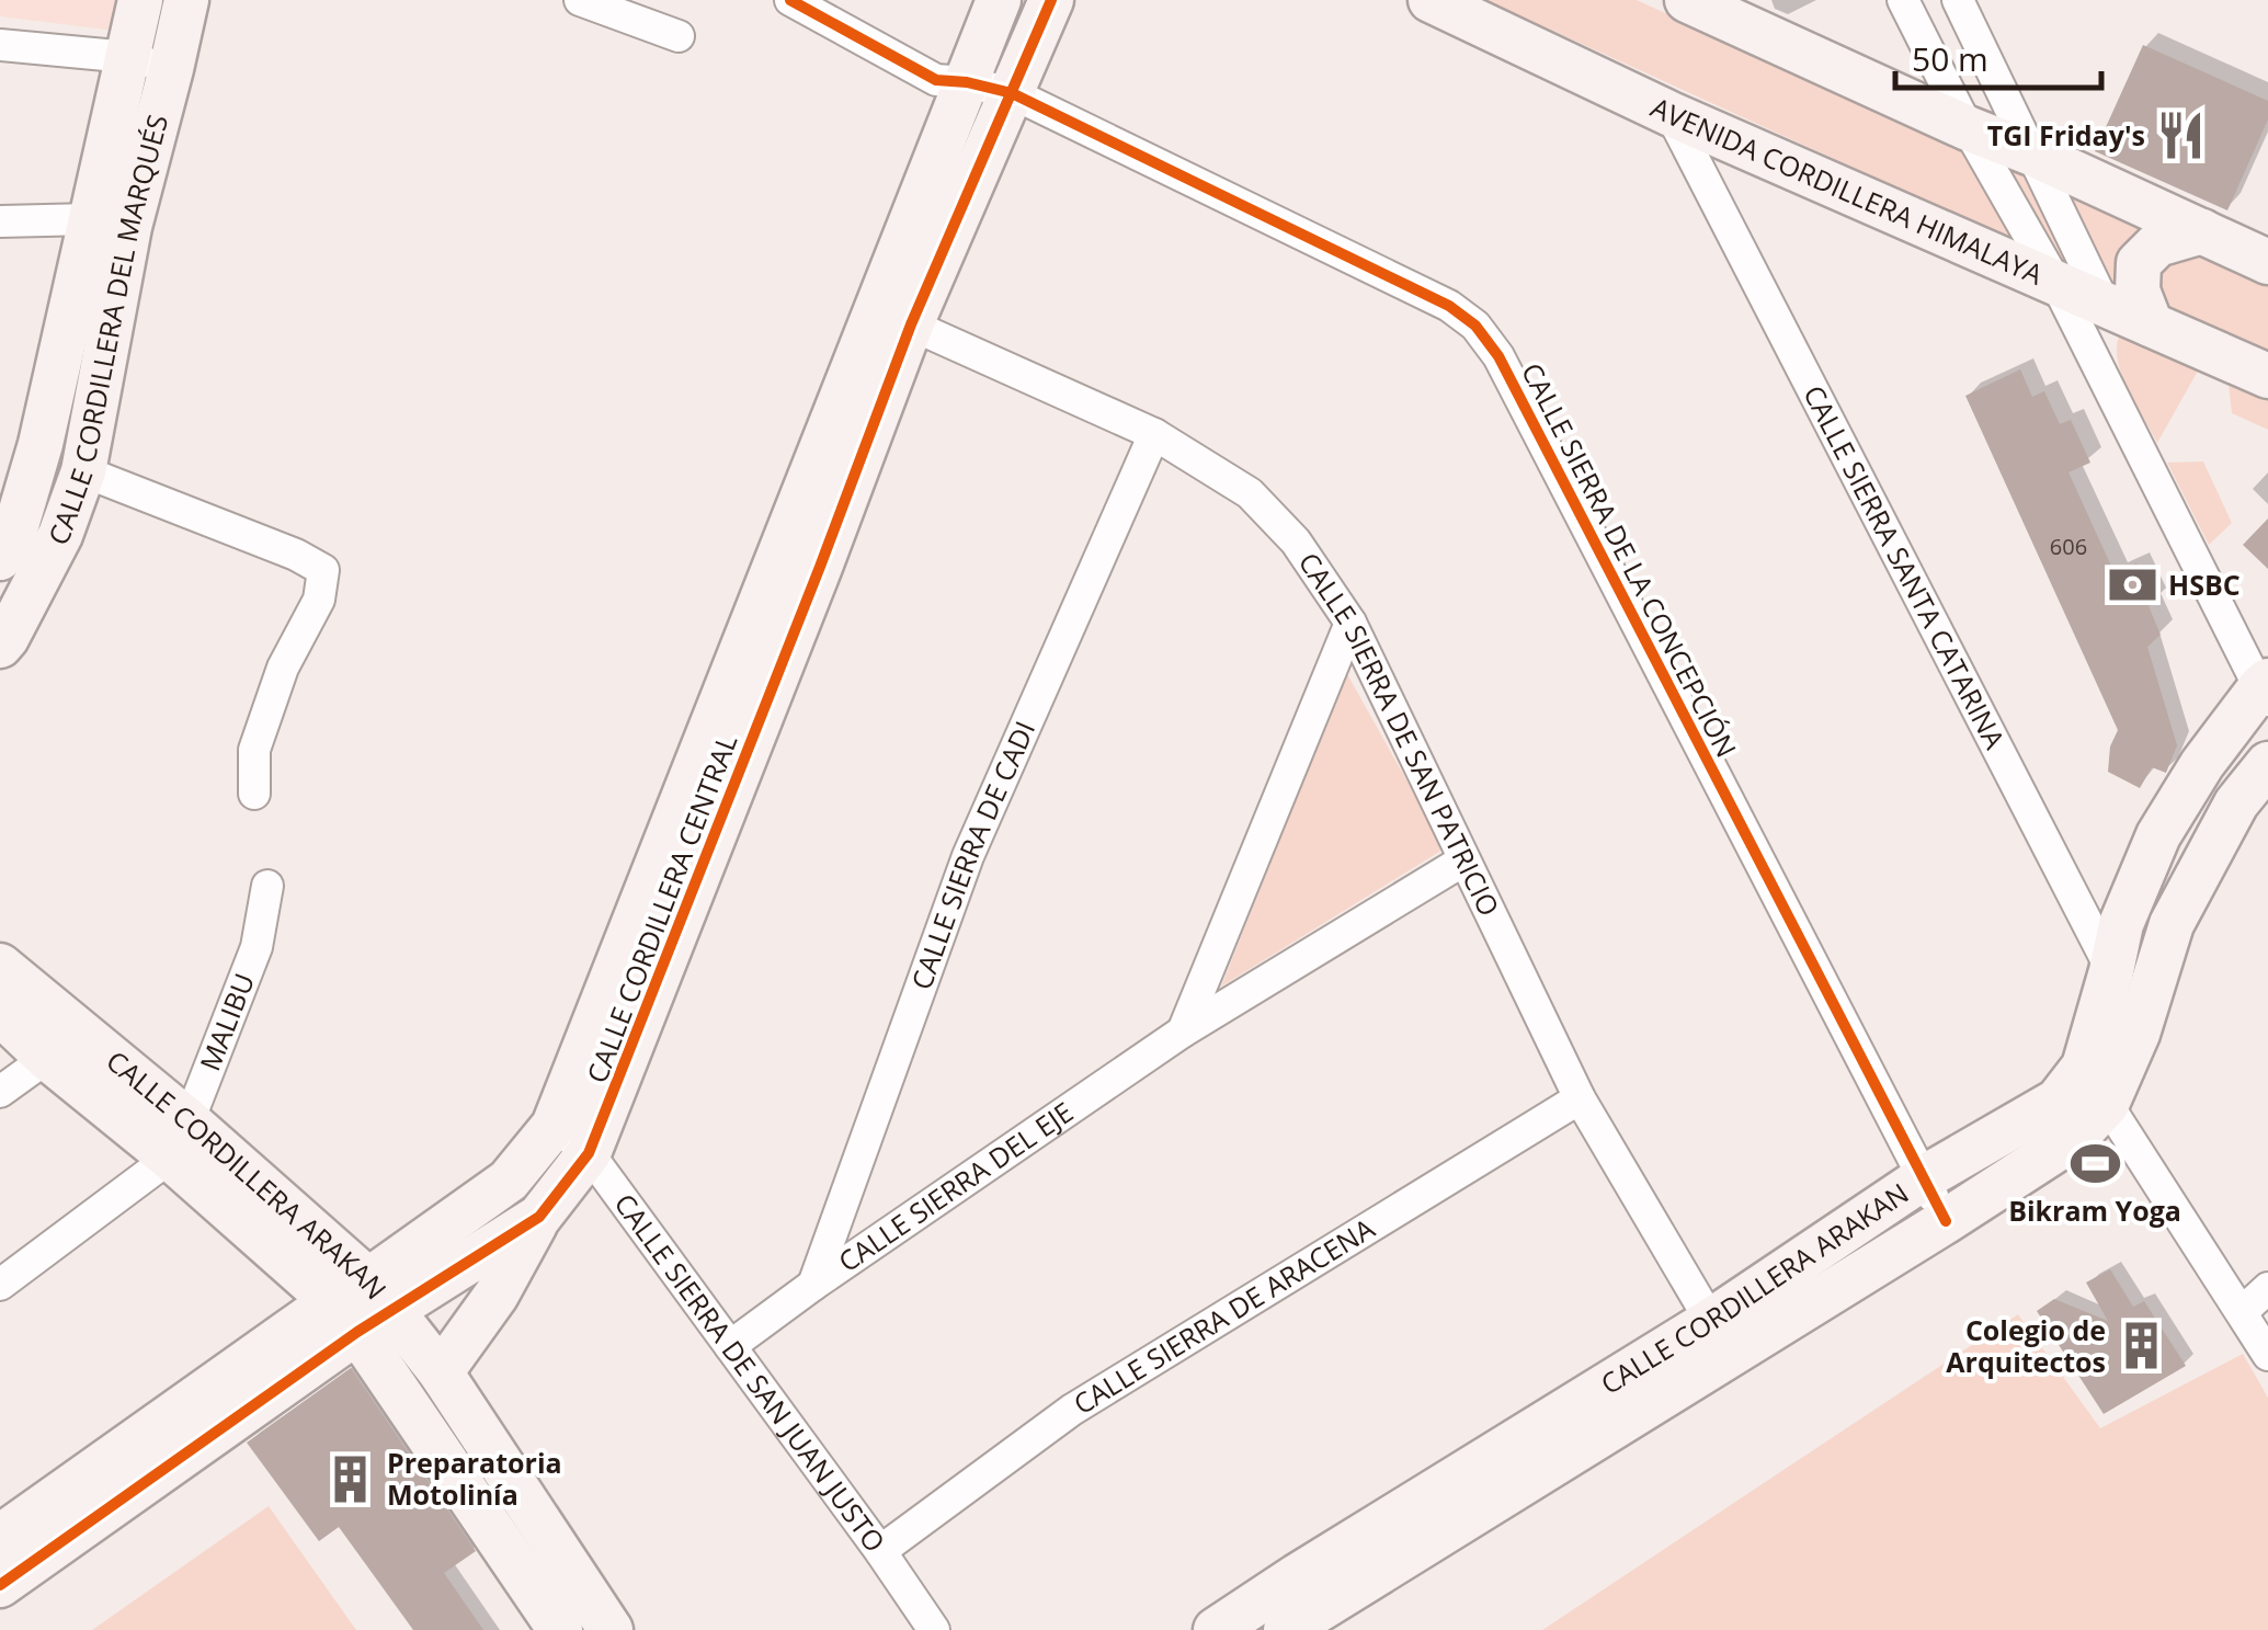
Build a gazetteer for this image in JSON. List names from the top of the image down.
{
  "streets": {
    "street": [
      "AVENIDA CORDILLERA HIMALAYA",
      "CALLE CORDILLERA DEL MARQUÉS",
      "CALLE SIERRA DE LA CONCEPCIÓN",
      "CALLE SIERRA SANTA CATARINA",
      "CALLE SIERRA DE SAN PATRICIO",
      "CALLE SIERRA DE CADI",
      "CALLE CORDILLERA CENTRAL",
      "MALIBU",
      "CALLE CORDILLERA ARAKAN",
      "CALLE SIERRA DEL EJE",
      "CALLE SIERRA DE ARACENA",
      "CALLE SIERRA DE SAN JUAN JUSTO"
    ]
  },
  "crossings": [
    ["AVENIDA CORDILLERA HIMALAYA", "CALLE SIERRA SANTA CATARINA"],
    ["CALLE SIERRA DE LA CONCEPCIÓN", "CALLE CORDILLERA CENTRAL"],
    ["CALLE SIERRA DE LA CONCEPCIÓN", "CALLE CORDILLERA ARAKAN"],
    ["CALLE SIERRA SANTA CATARINA", "CALLE CORDILLERA ARAKAN"],
    ["CALLE SIERRA DE SAN PATRICIO", "CALLE SIERRA DE CADI"],
    ["CALLE SIERRA DE SAN PATRICIO", "CALLE CORDILLERA CENTRAL"],
    ["CALLE SIERRA DE SAN PATRICIO", "CALLE CORDILLERA ARAKAN"],
    ["CALLE SIERRA DE SAN PATRICIO", "CALLE SIERRA DEL EJE"],
    ["CALLE SIERRA DE SAN PATRICIO", "CALLE SIERRA DE ARACENA"],
    ["CALLE SIERRA DE CADI", "CALLE SIERRA DEL EJE"],
    ["CALLE CORDILLERA CENTRAL", "CALLE CORDILLERA ARAKAN"],
    ["CALLE CORDILLERA CENTRAL", "CALLE SIERRA DE SAN JUAN JUSTO"],
    ["MALIBU", "CALLE CORDILLERA ARAKAN"],
    ["CALLE SIERRA DEL EJE", "CALLE SIERRA DE SAN JUAN JUSTO"],
    ["CALLE SIERRA DE ARACENA", "CALLE SIERRA DE SAN JUAN JUSTO"]
  ],
  "places": {
    "restaurant": ["TGI Friday's"],
    "bank": ["HSBC"],
    "sports": ["Bikram Yoga"],
    "building": ["Colegio de Arquitectos", "Preparatoria Motolinía"]
  },
  "house_numbers": ["606"],
  "scale_bar": "50 m"
}
